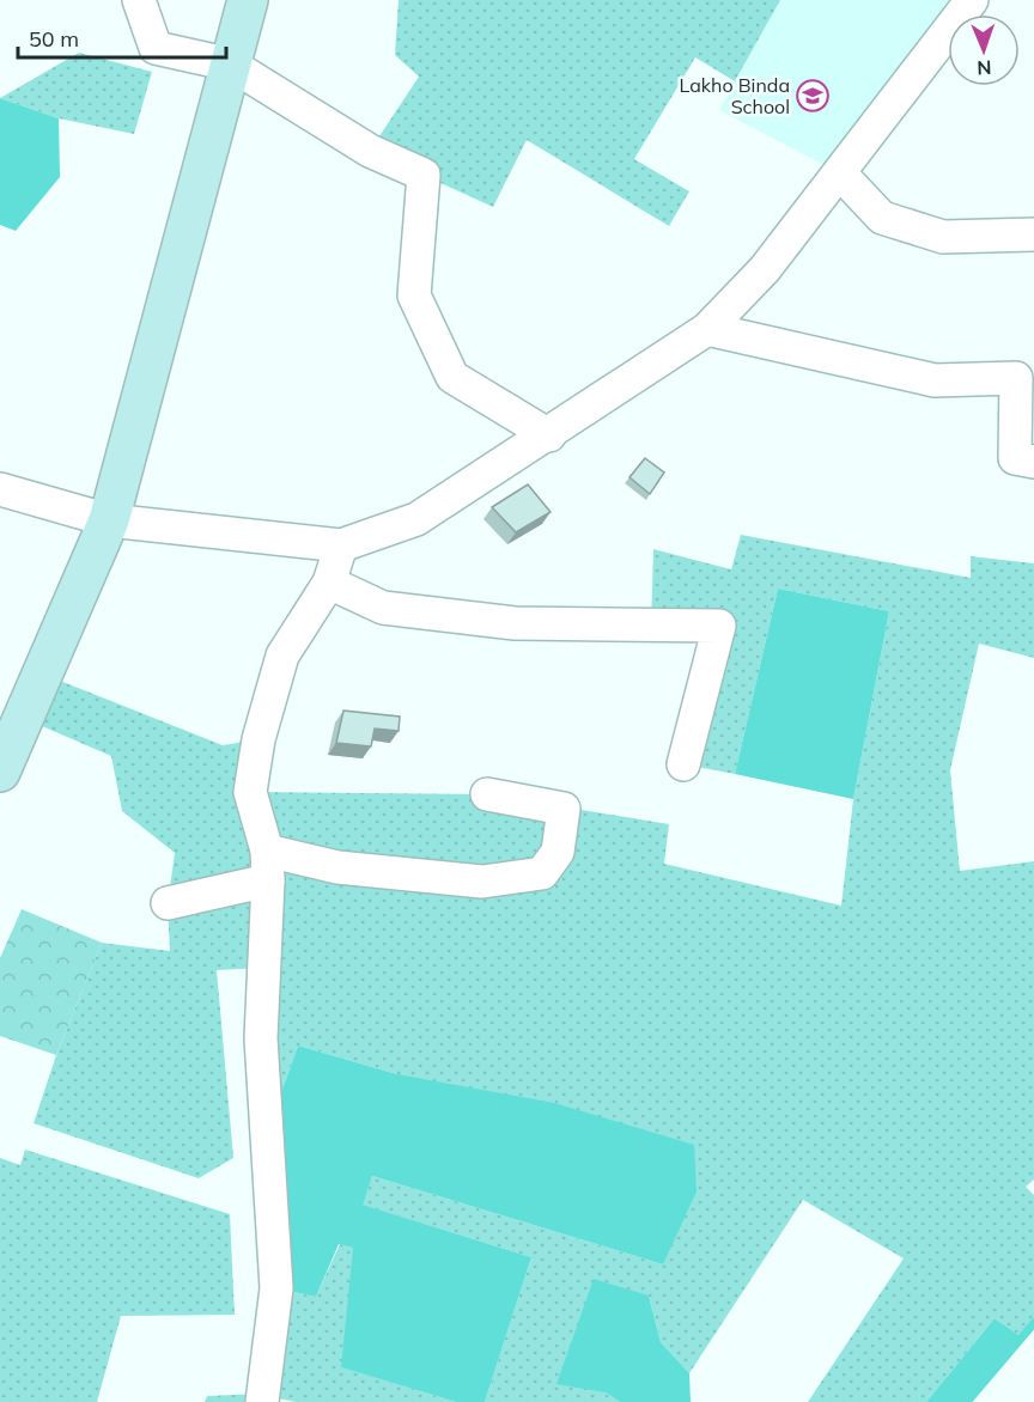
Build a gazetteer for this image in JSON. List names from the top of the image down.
{
  "places": {
    "school or university": ["Lakho Binda School"]
  },
  "scale_bar": "50 m",
  "north": "bottom"
}
